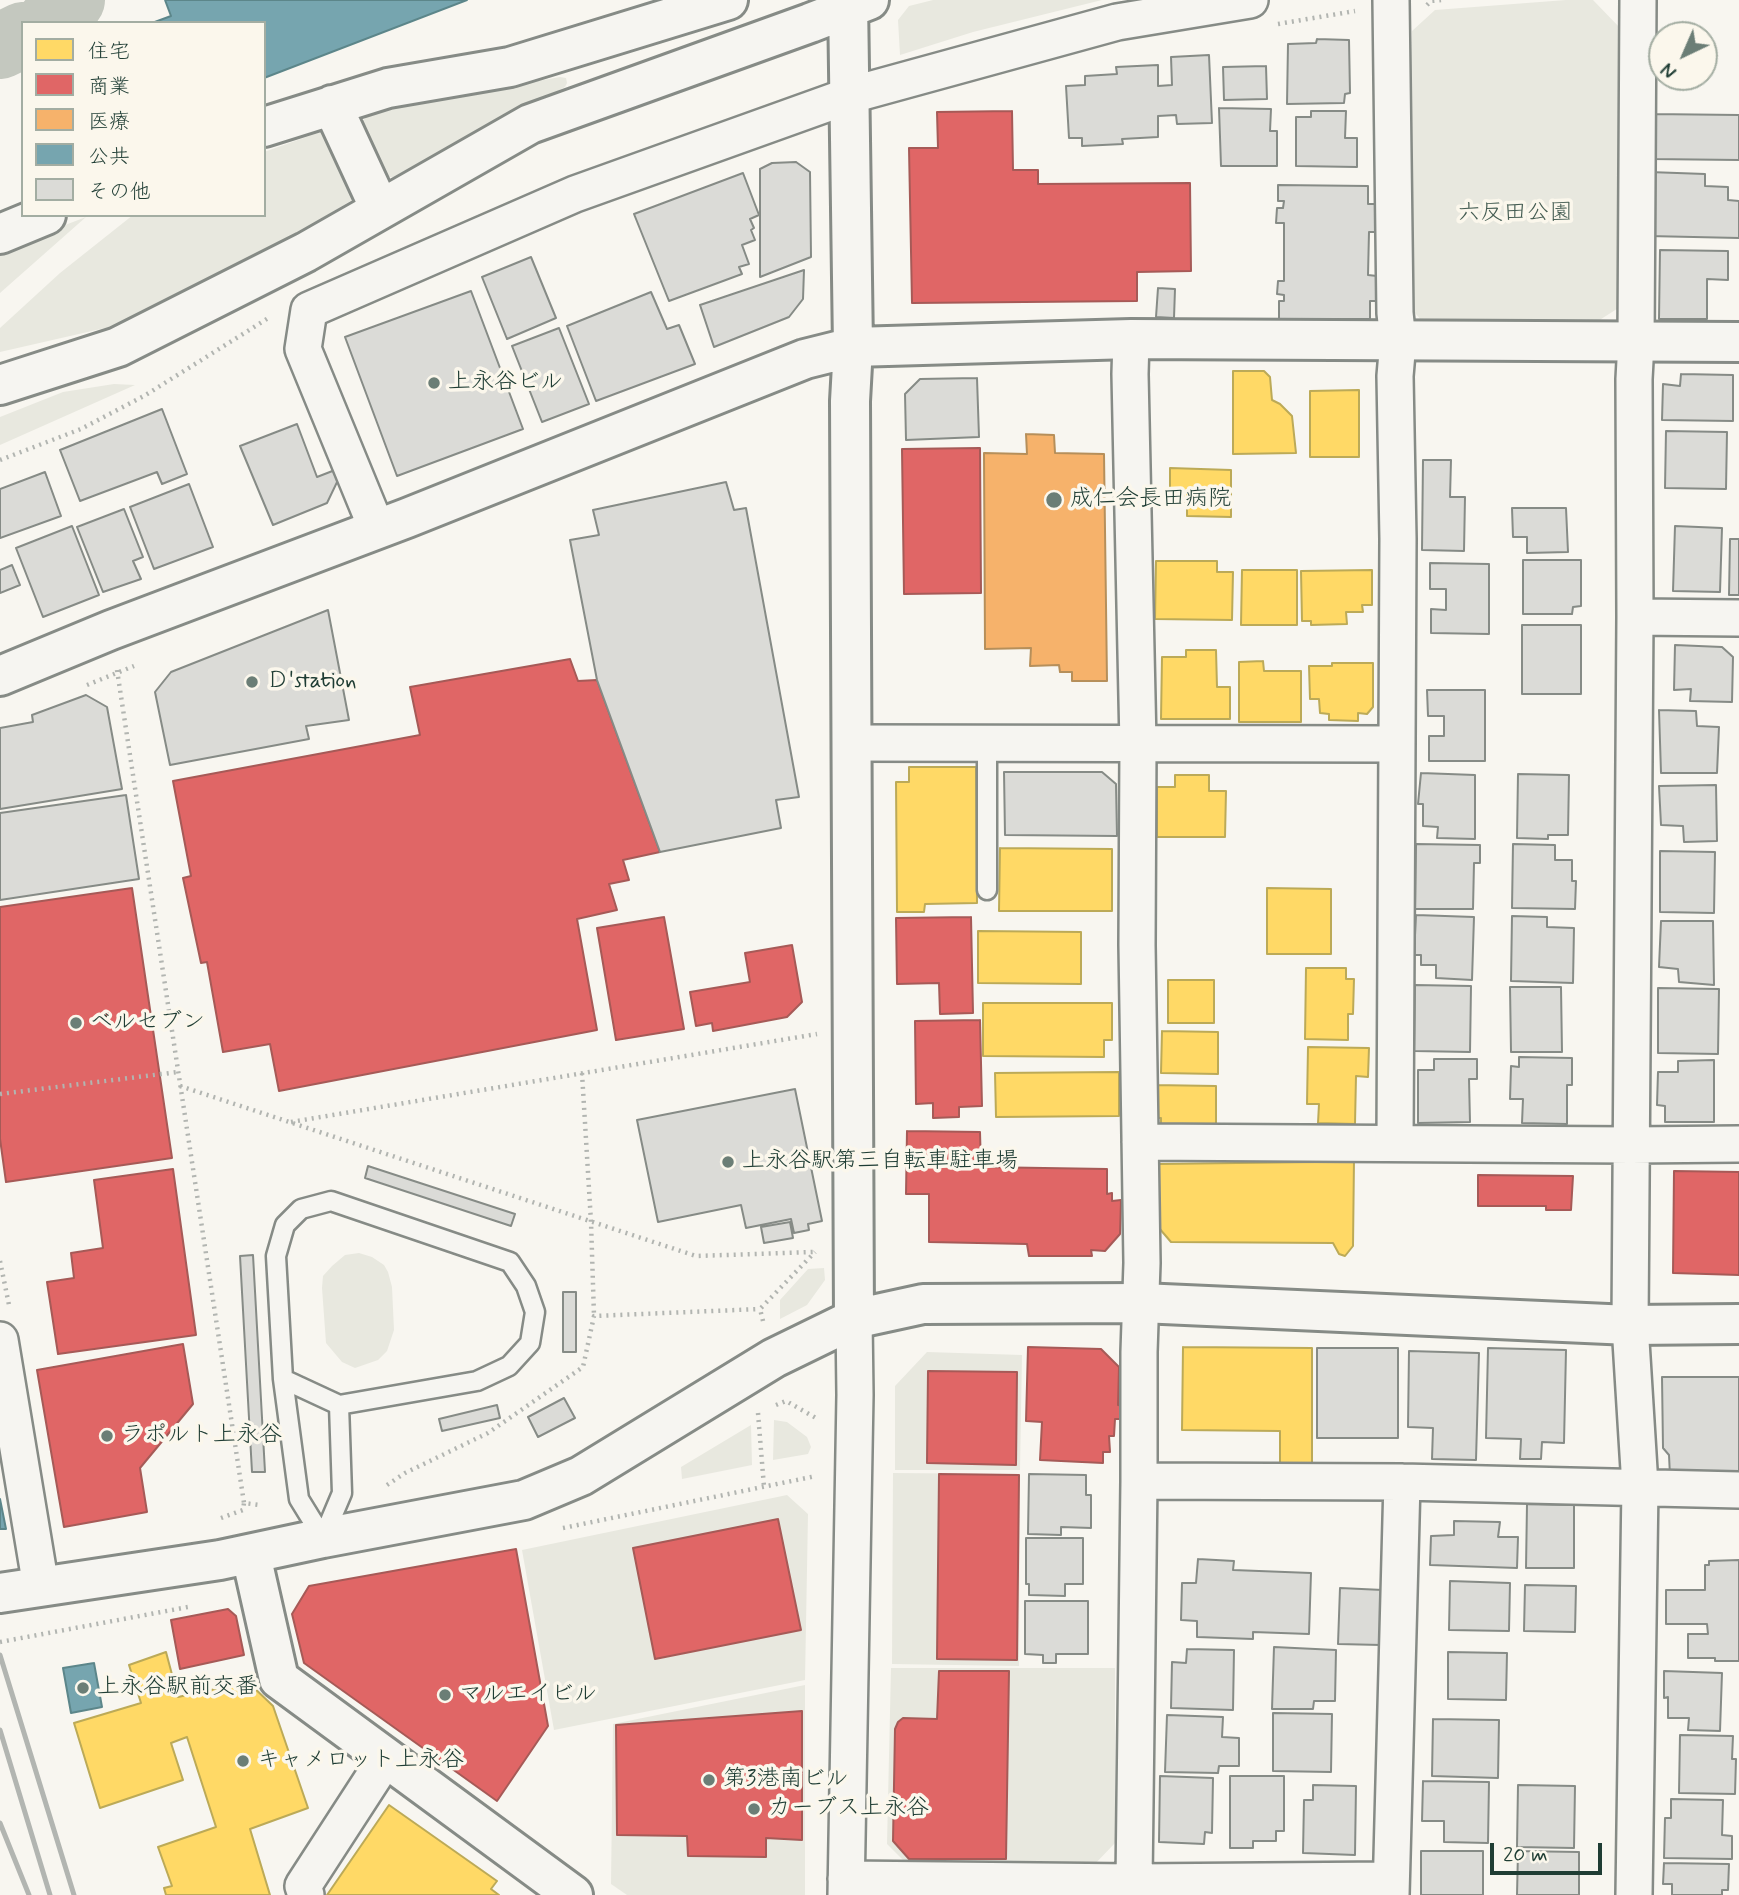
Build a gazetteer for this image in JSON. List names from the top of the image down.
{
  "parks": ["六反田公園"],
  "places": [
    "上永谷ビル",
    "成仁会長田病院",
    "Ｄ'station",
    "ベルセブン",
    "上永谷駅第三自転車駐車場",
    "ラポルト上永谷",
    "上永谷駅前交番",
    "マルエイビル",
    "キャメロット上永谷",
    "第3港南ビル",
    "カーブス上永谷"
  ],
  "legend": [
    "住宅",
    "商業",
    "医療",
    "公共",
    "その他"
  ],
  "scale_bar": "20 m",
  "north": "bottom left"
}
